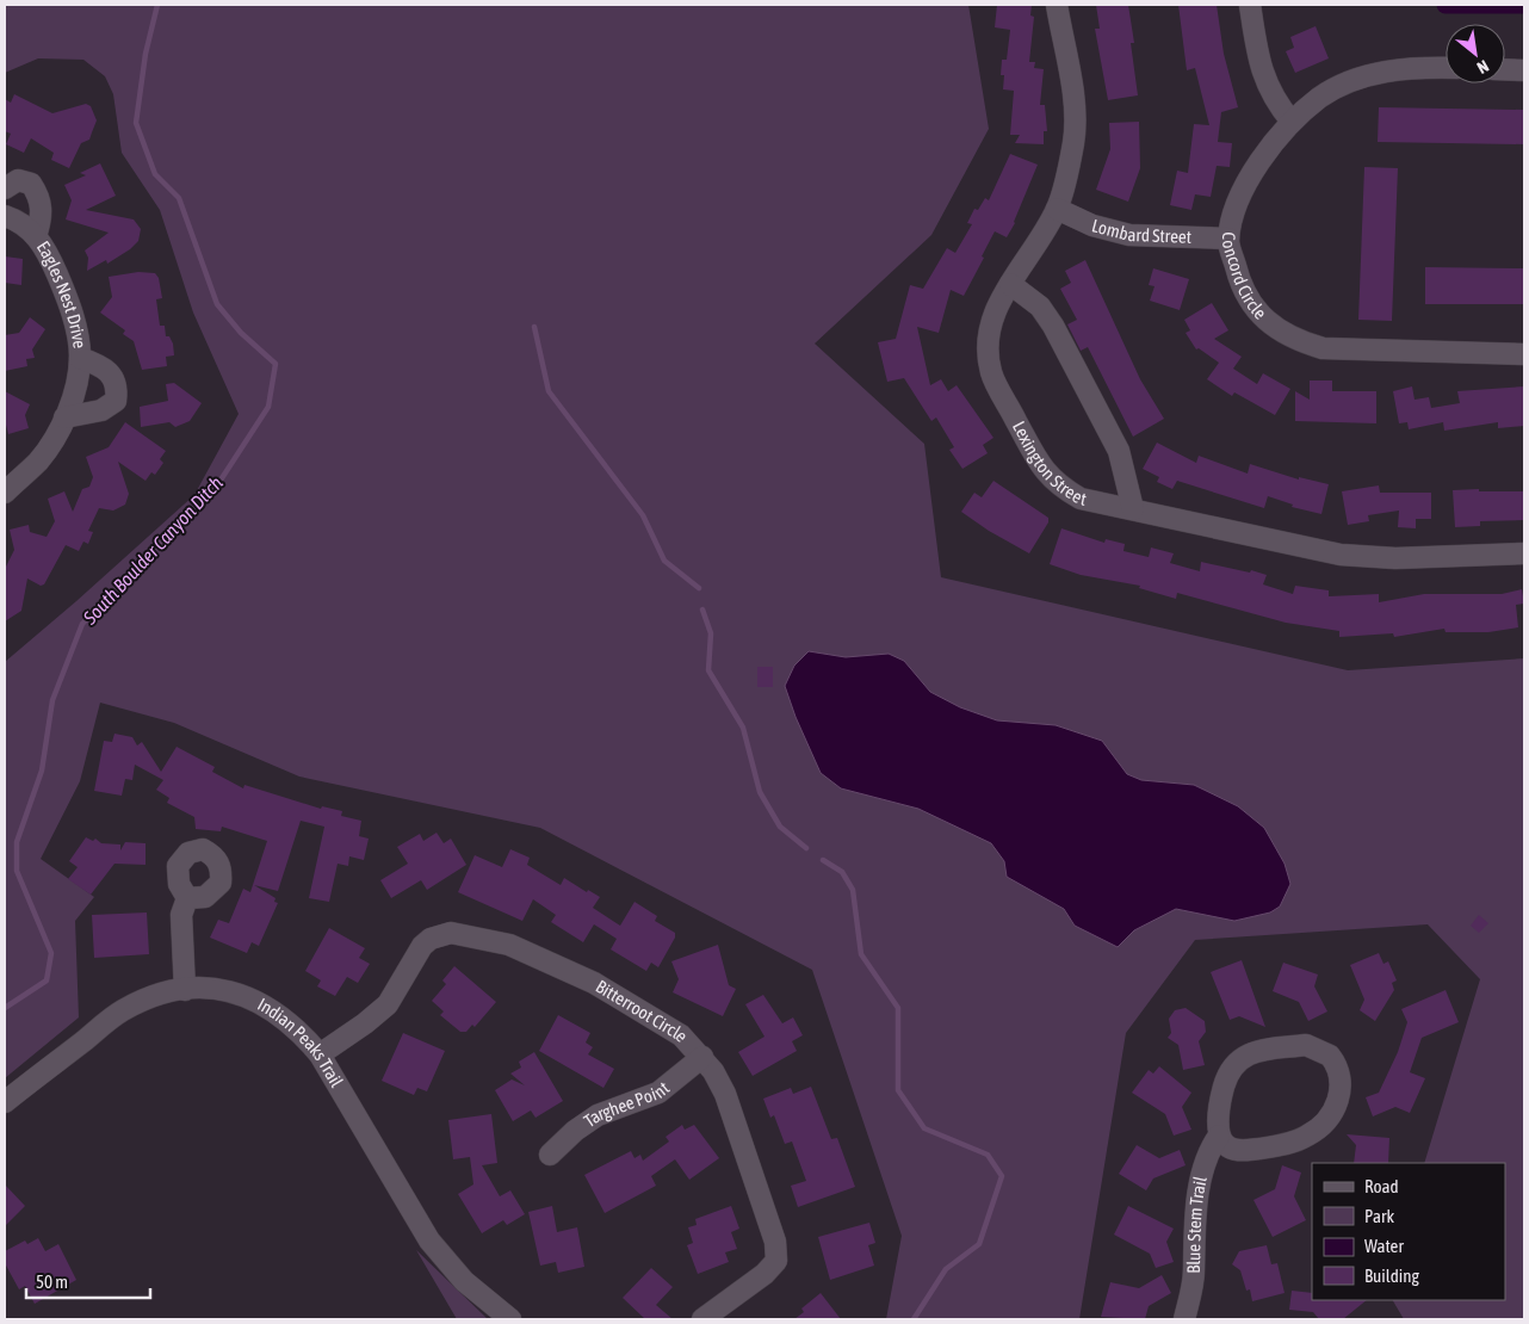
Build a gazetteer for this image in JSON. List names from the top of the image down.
{
  "streets": {
    "street": [
      "Lombard Street",
      "Concord Circle",
      "Eagles Nest Drive",
      "Lexington Street",
      "Bitterroot Circle",
      "Indian Peaks Trail",
      "Targhee Point",
      "Blue Stem Trail"
    ]
  },
  "crossings": [
    ["Lombard Street", "Concord Circle"],
    ["Lombard Street", "Lexington Street"],
    ["Bitterroot Circle", "Indian Peaks Trail"],
    ["Bitterroot Circle", "Targhee Point"]
  ],
  "water": ["South Boulder Canyon Ditch"],
  "legend": [
    "Road",
    "Park",
    "Water",
    "Building"
  ],
  "scale_bar": "50 m",
  "north": "bottom right"
}
